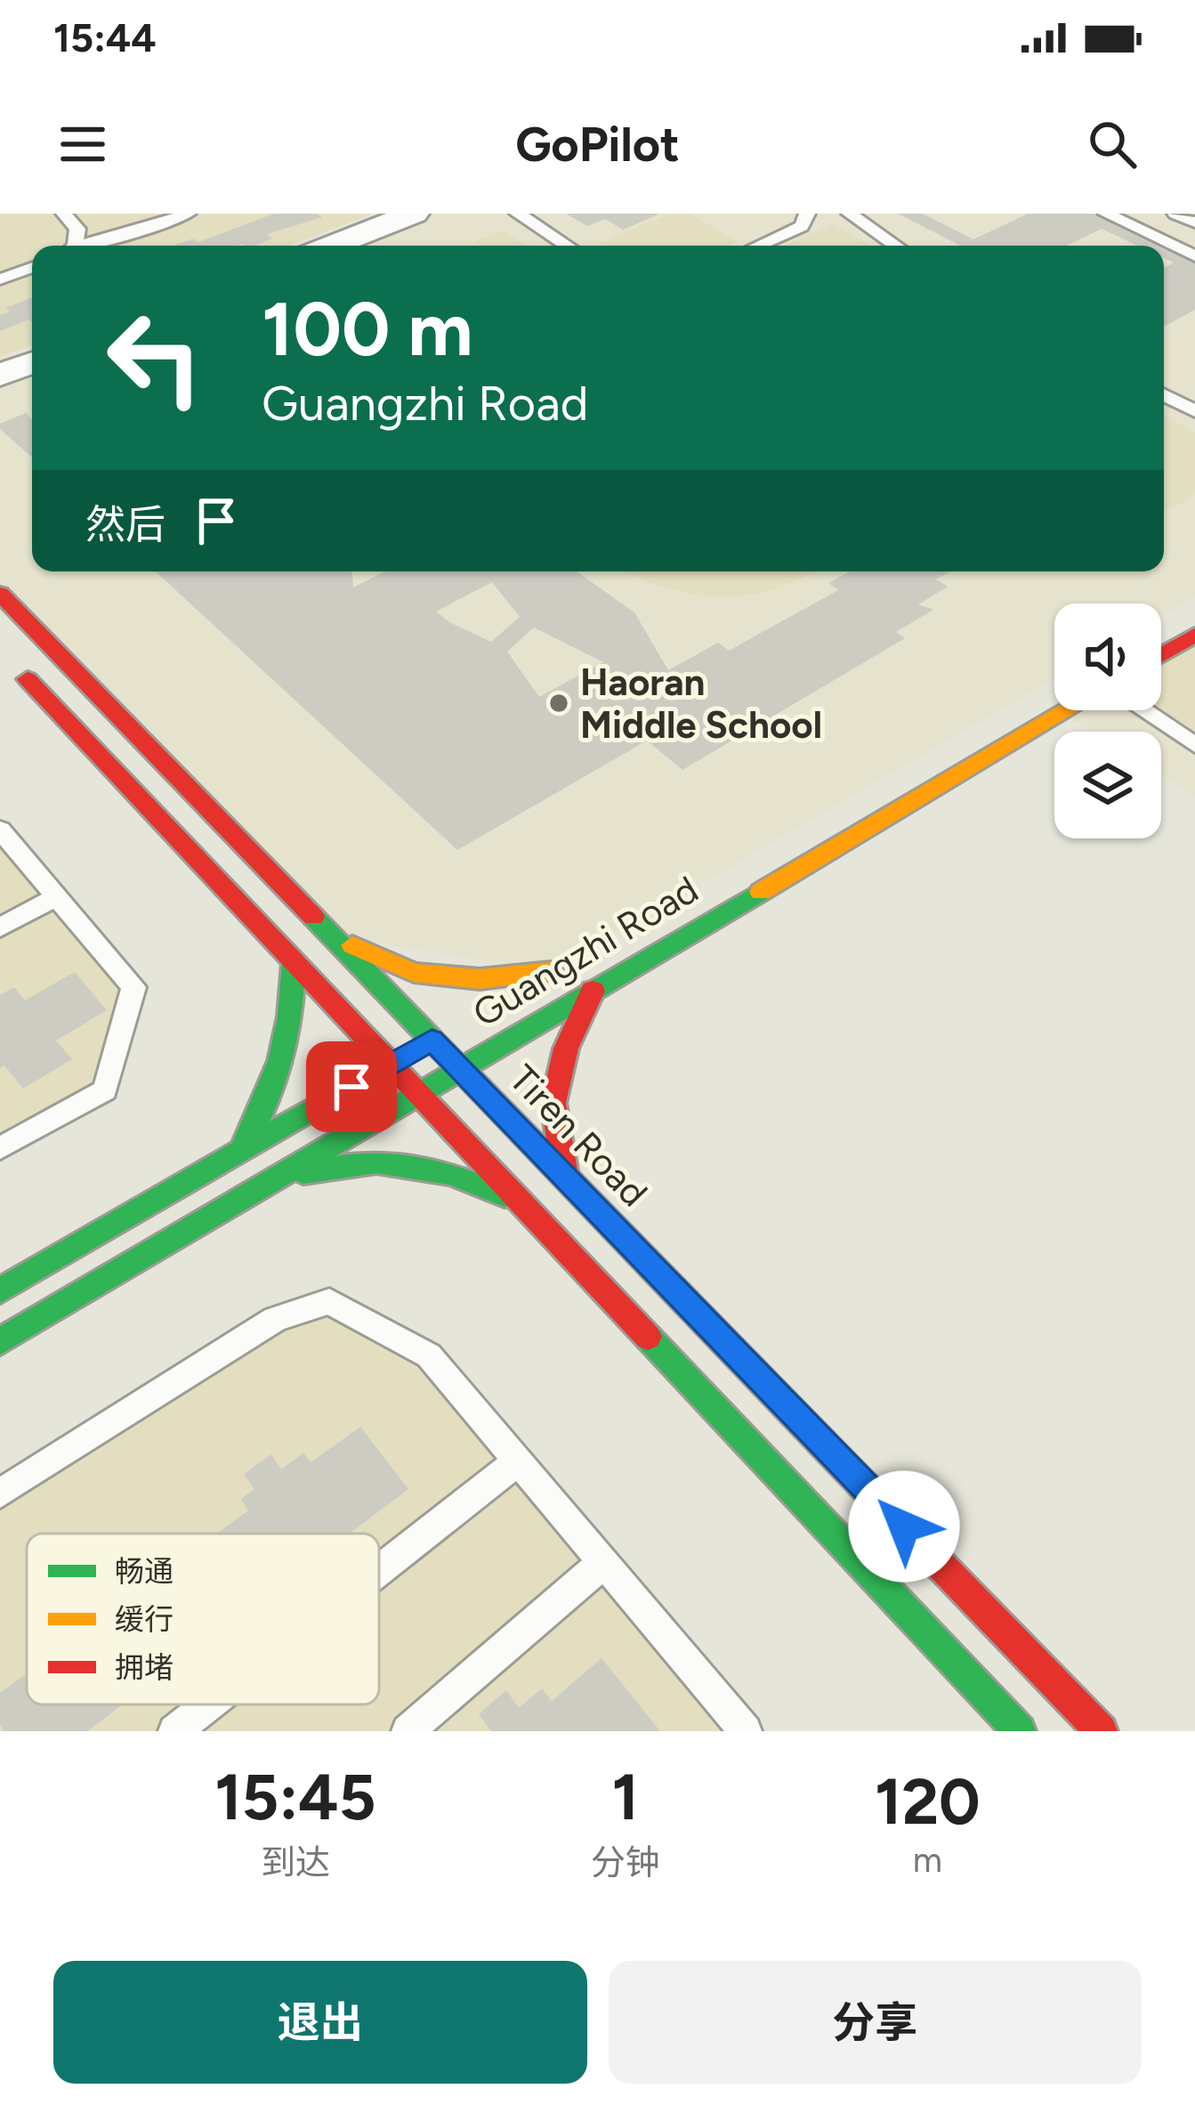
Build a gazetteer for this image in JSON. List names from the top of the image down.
{
  "streets": {
    "street": ["Guangzhi Road", "Tiren Road"]
  },
  "crossings": [
    ["Guangzhi Road", "Tiren Road"]
  ],
  "places": ["Haoran Middle School"],
  "legend": ["畅通", "缓行", "拥堵"],
  "page": {
    "status": "15:44",
    "header": "GoPilot",
    "turn": ["100 m", "Guangzhi Road"],
    "then": "然后",
    "eta": [
      "15:45",
      "到达",
      "1",
      "分钟",
      "120",
      "m"
    ],
    "buttons": ["退出", "分享"]
  }
}
